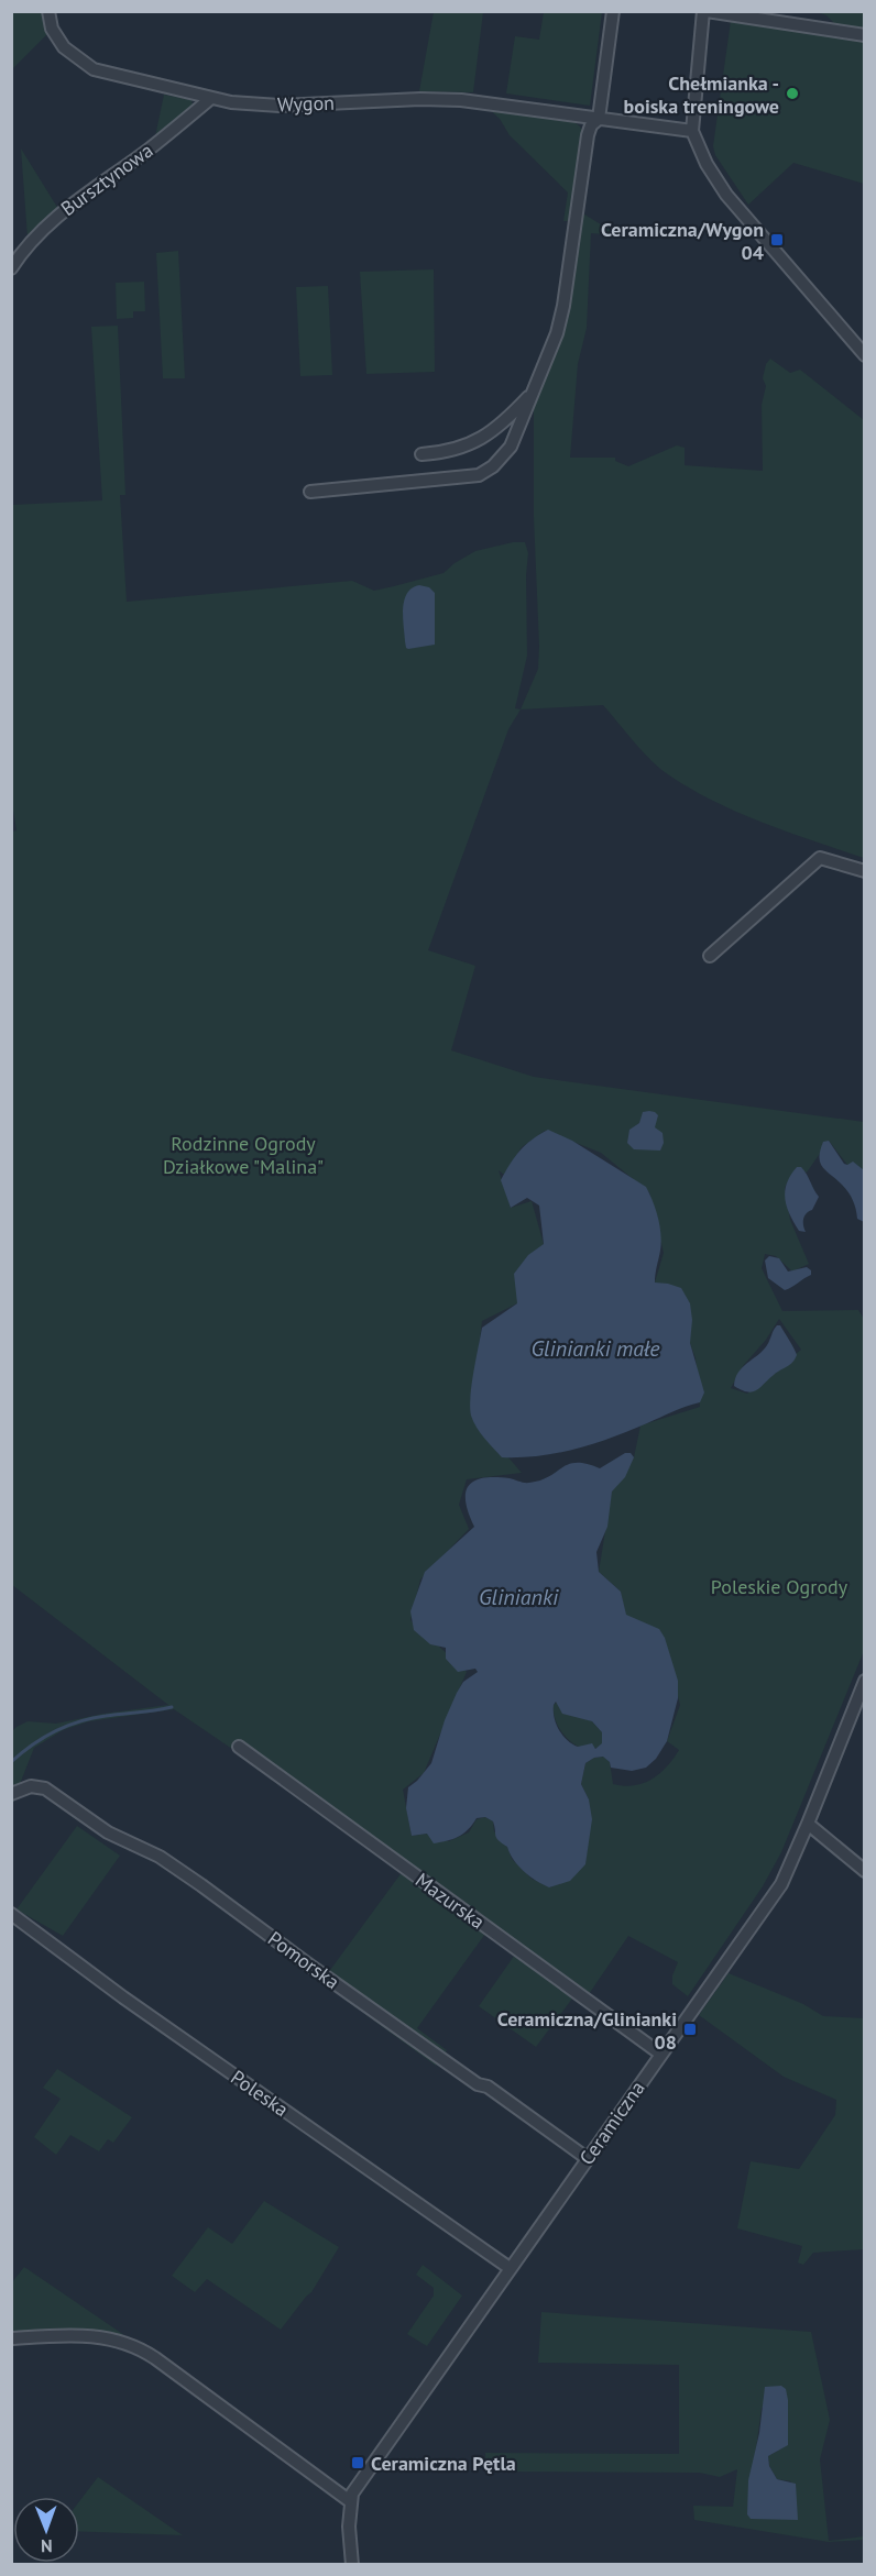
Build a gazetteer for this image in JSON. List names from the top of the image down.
{
  "streets": {
    "street": [
      "Wygon",
      "Bursztynowa",
      "Mazurska",
      "Pomorska",
      "Poleska",
      "Ceramiczna"
    ]
  },
  "crossings": [
    ["Wygon", "Bursztynowa"],
    ["Mazurska", "Ceramiczna"],
    ["Pomorska", "Ceramiczna"],
    ["Poleska", "Ceramiczna"]
  ],
  "water": ["Glinianki małe", "Glinianki"],
  "parks": ["Rodzinne Ogrody Działkowe \"Malina\"", "Poleskie Ogrody"],
  "places": {
    "other": ["Chełmianka - boiska treningowe"],
    "transit": ["Ceramiczna/Wygon 04", "Ceramiczna/Glinianki 08", "Ceramiczna Pętla"]
  },
  "north": "bottom"
}
